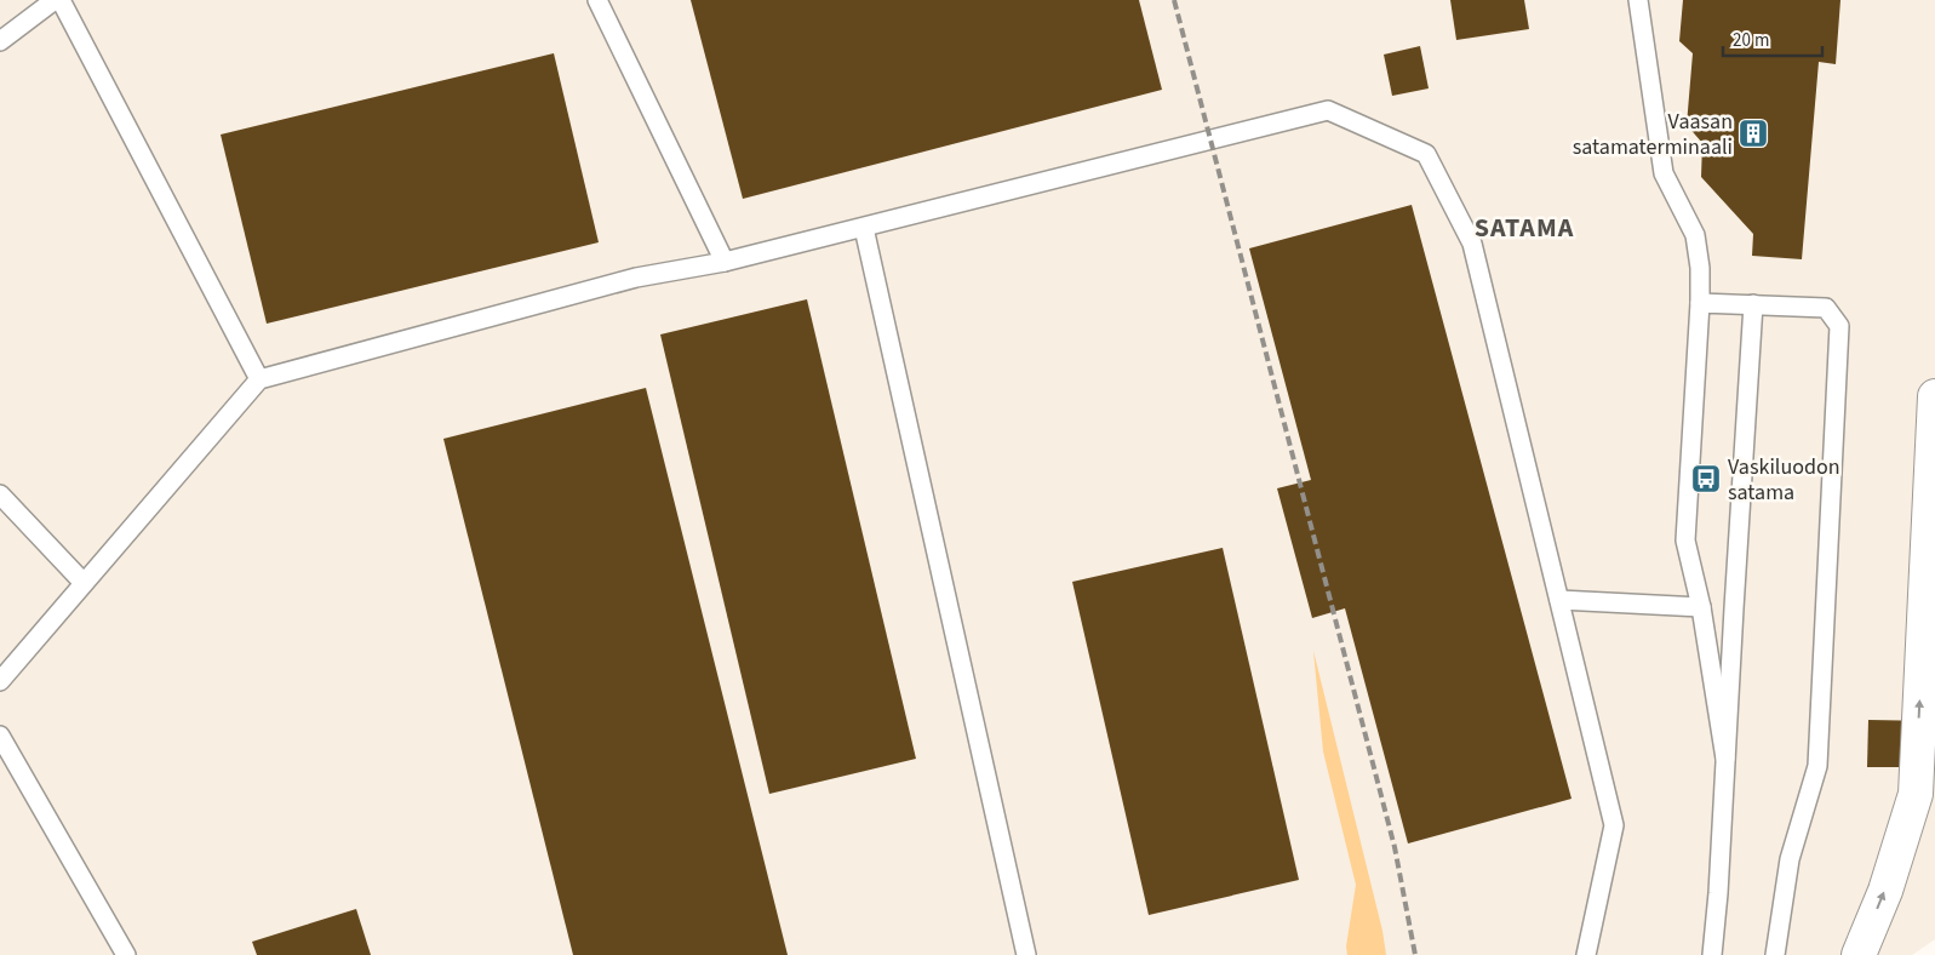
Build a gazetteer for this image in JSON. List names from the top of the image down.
{
  "districts": ["SATAMA"],
  "places": {
    "building": ["Vaasan satamaterminaali"],
    "bus stop": ["Vaskiluodon satama"]
  },
  "scale_bar": "20 m"
}
